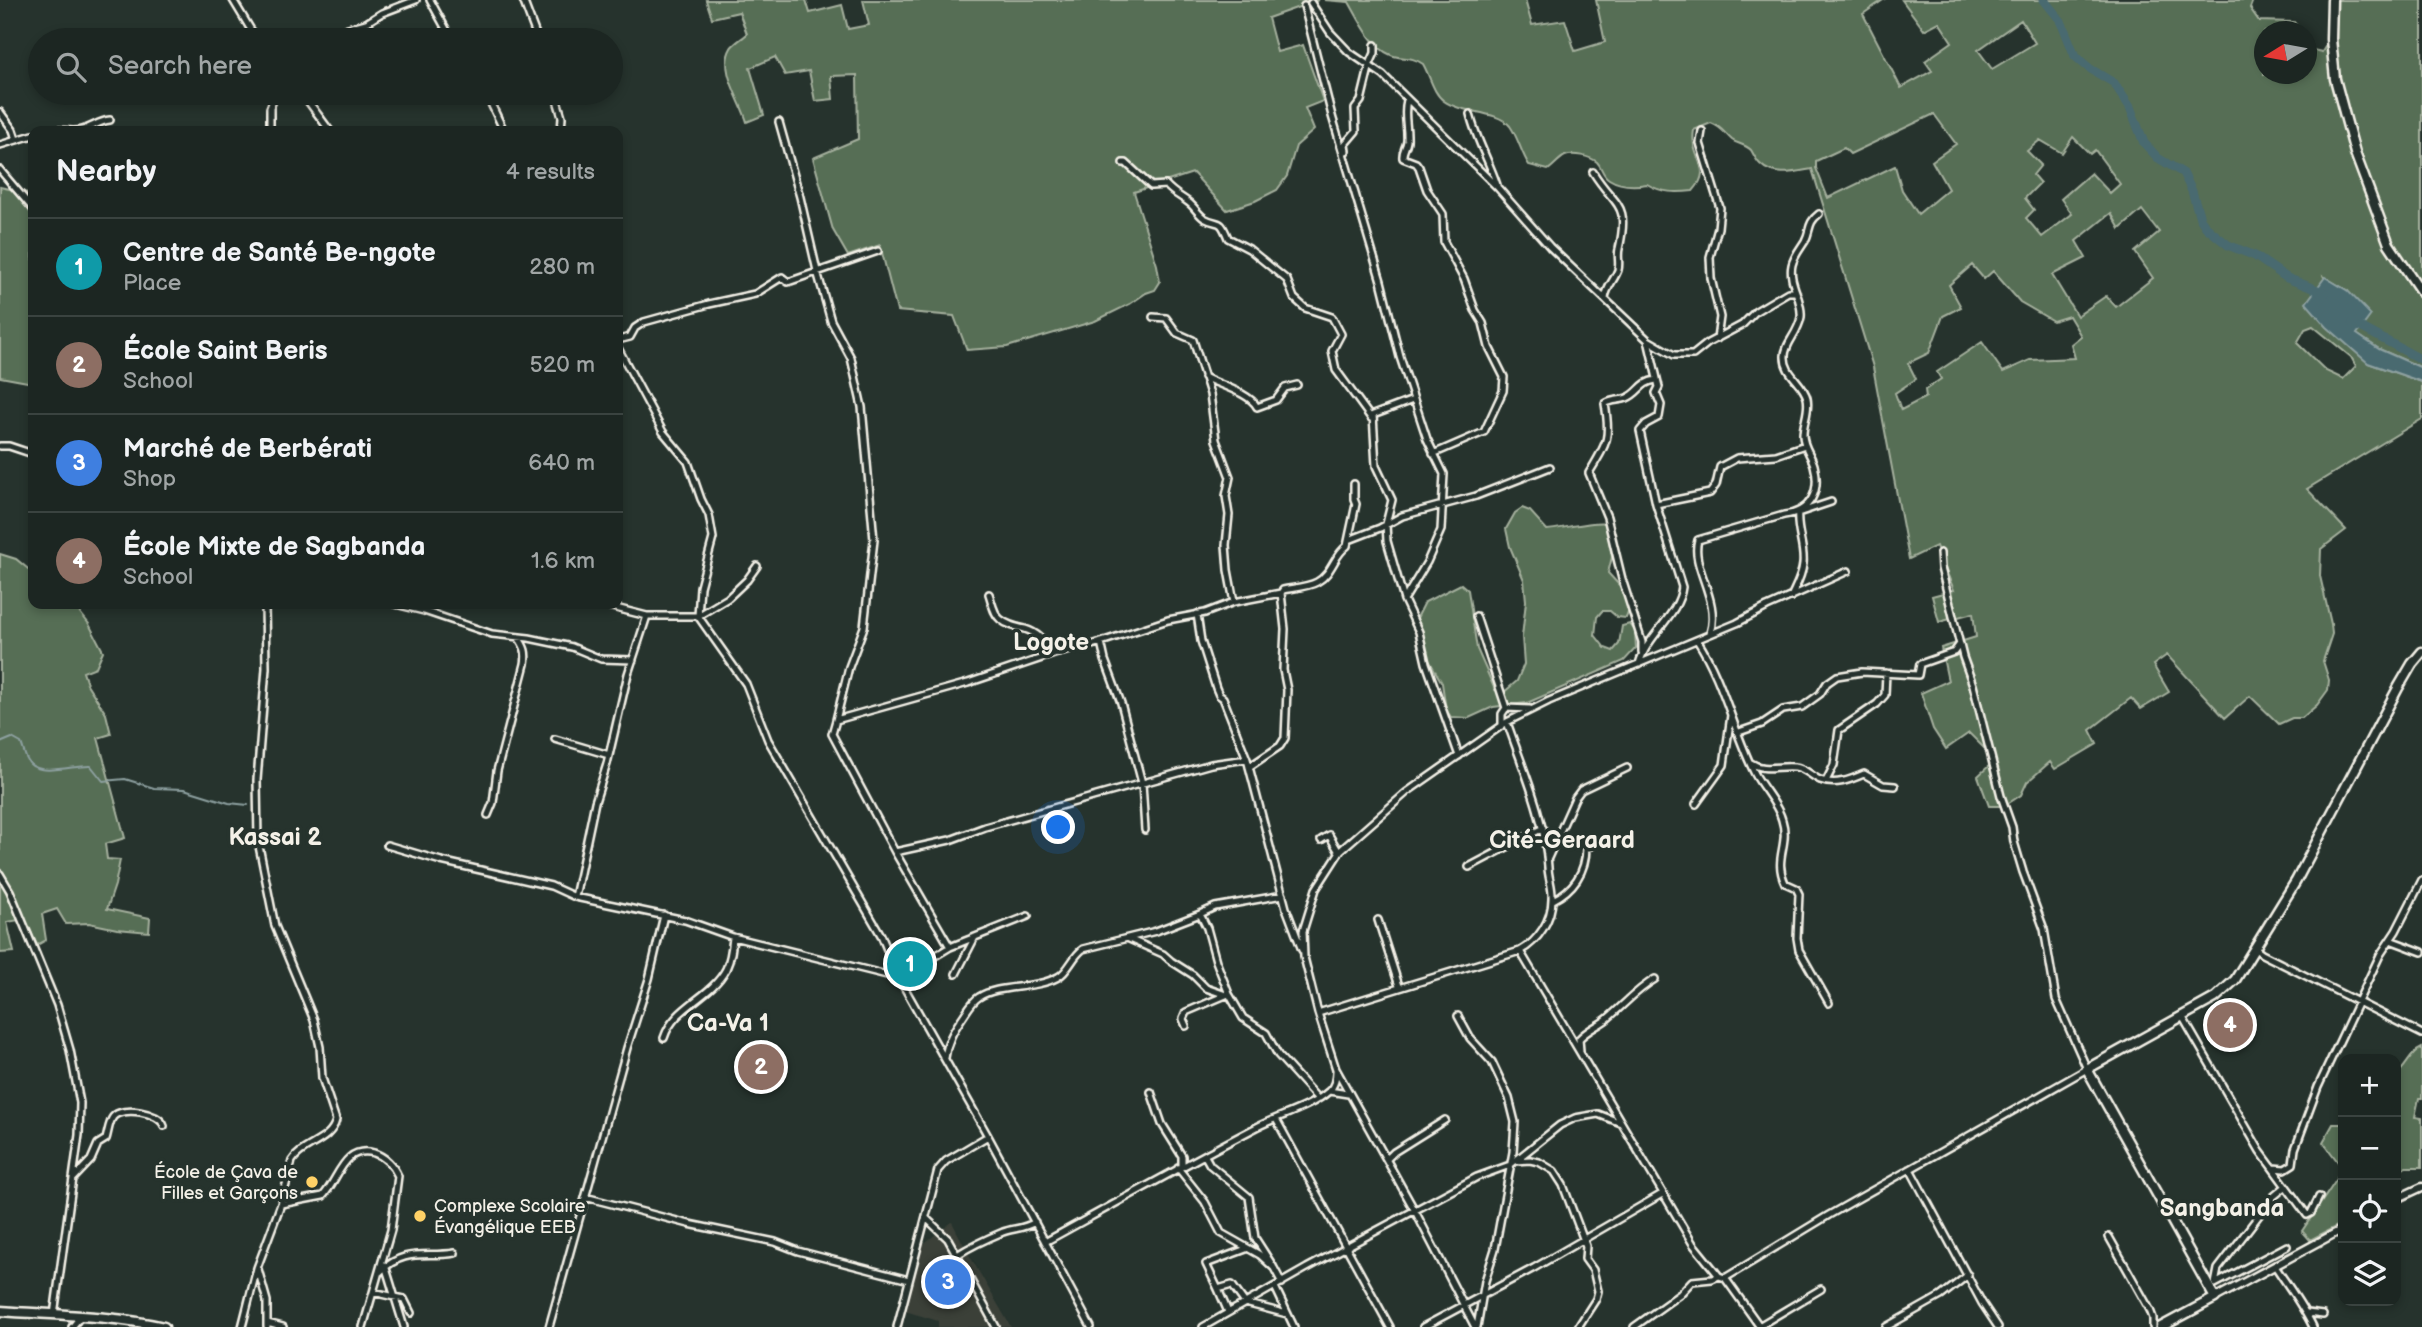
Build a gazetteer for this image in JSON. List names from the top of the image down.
{
  "districts": [
    "Logote",
    "Kassai 2",
    "Cité-Geraard",
    "Ca-Va 1",
    "Sangbanda"
  ],
  "places": ["École de Çava de Filles et Garçons", "Complexe Scolaire Évangélique EEB"],
  "north": "left",
  "page": {
    "search": "Search here",
    "heading": ["Nearby", "4 results"],
    "list": [
      {
        "mark": "1",
        "name": "Centre de Santé Be-ngote",
        "note": "Place",
        "value": "280 m"
      },
      {
        "mark": "2",
        "name": "École Saint Beris",
        "note": "School",
        "value": "520 m"
      },
      {
        "mark": "3",
        "name": "Marché de Berbérati",
        "note": "Shop",
        "value": "640 m"
      },
      {
        "mark": "4",
        "name": "École Mixte de Sagbanda",
        "note": "School",
        "value": "1.6 km"
      }
    ],
    "pins": [
      "1",
      "4",
      "2",
      "3"
    ],
    "map_buttons": ["+", "−"]
  }
}
